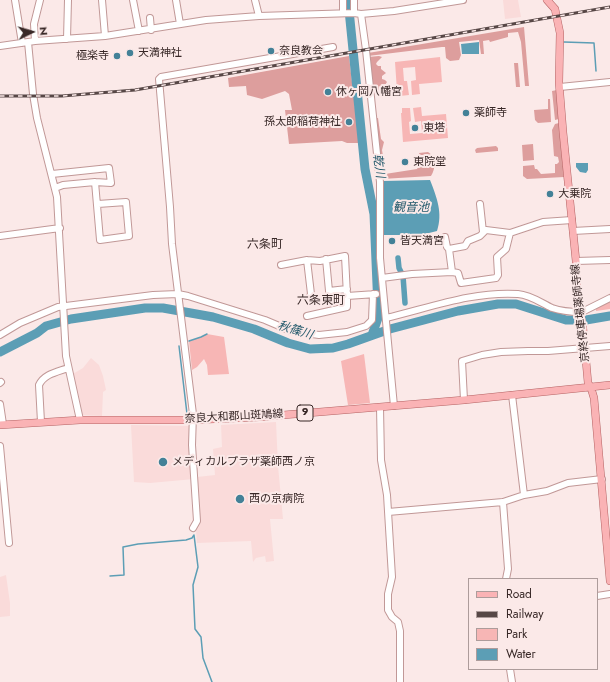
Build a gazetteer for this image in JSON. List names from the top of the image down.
{
  "streets": {
    "main road": ["京終停車場薬師寺線", "9", "奈良大和郡山斑鳩線"]
  },
  "crossings": [
    ["京終停車場薬師寺線", "奈良大和郡山斑鳩線"]
  ],
  "districts": ["六条町", "六条東町"],
  "water": ["乾川", "観音池", "秋篠川"],
  "places": [
    "奈良教会",
    "天満神社",
    "極楽寺",
    "休ヶ岡八幡宮",
    "薬師寺",
    "孫太郎稲荷神社",
    "東塔",
    "東院堂",
    "大乗院",
    "皆天満宮",
    "メディカルプラザ薬師西ノ京",
    "西の京病院"
  ],
  "legend": [
    "Road",
    "Railway",
    "Park",
    "Water"
  ],
  "north": "right"
}
